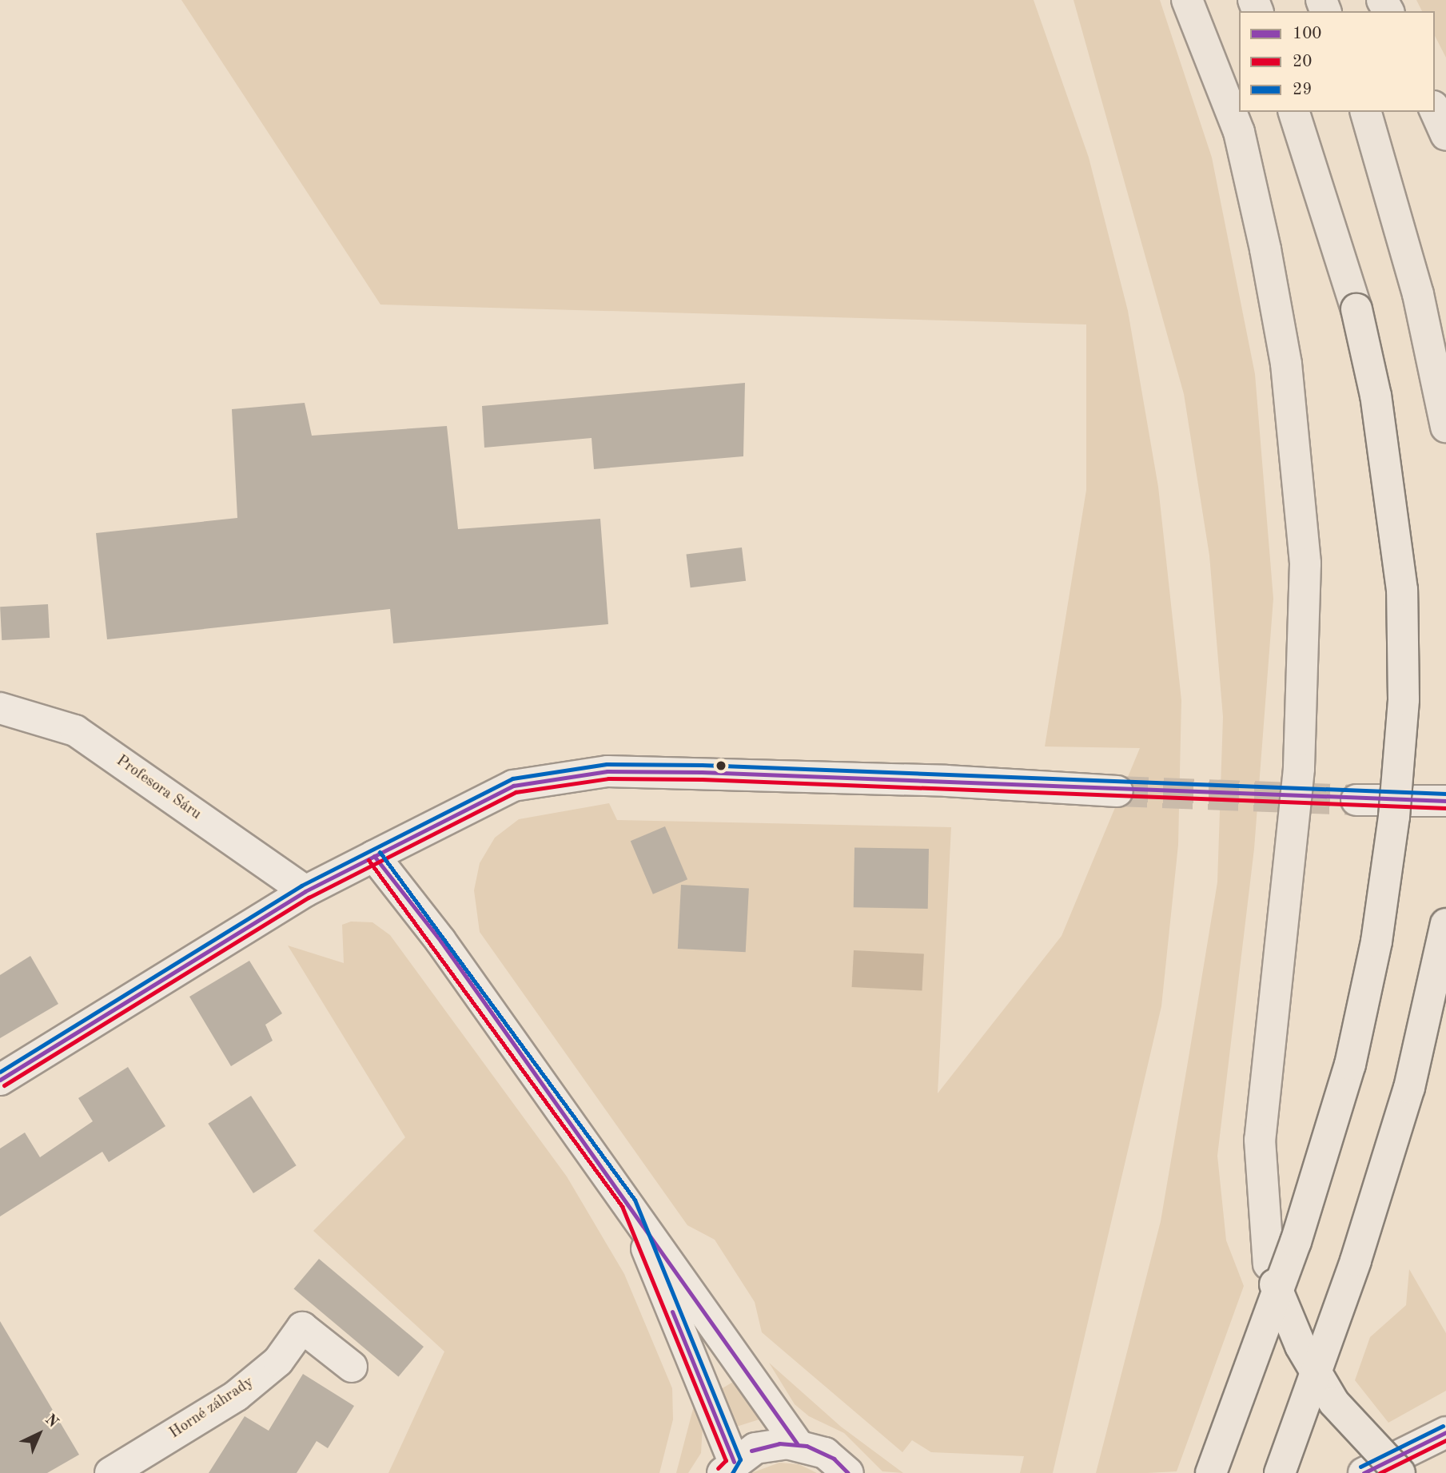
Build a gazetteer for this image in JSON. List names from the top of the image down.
{
  "streets": {
    "street": ["Profesora Sáru", "Horné záhrady"]
  },
  "lines": ["transit line 29", "transit line 100", "transit line 20"],
  "legend": ["100", "20", "29"],
  "north": "top right"
}
